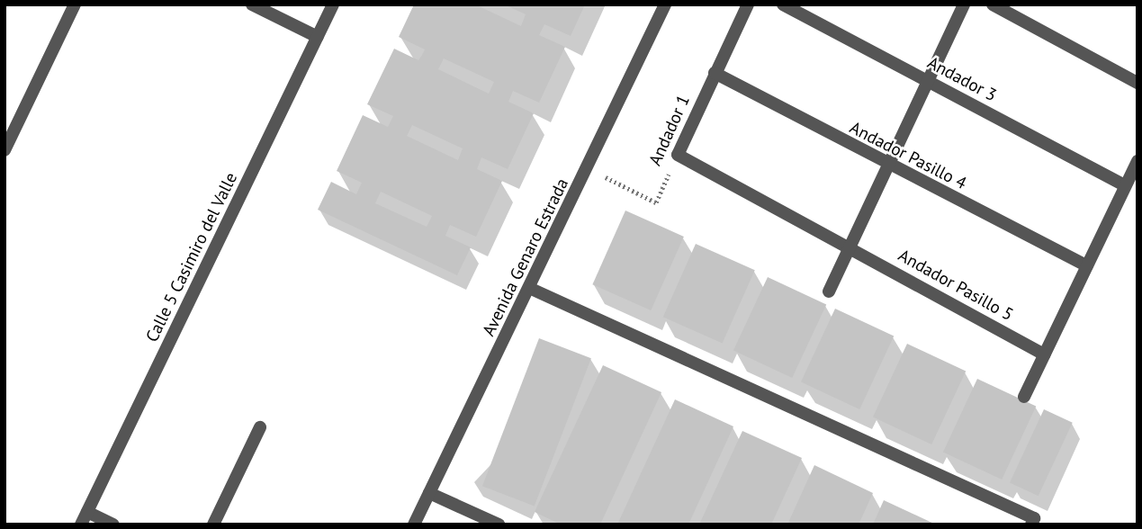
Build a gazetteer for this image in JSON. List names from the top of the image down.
{
  "streets": {
    "street": [
      "Andador 3",
      "Andador 1",
      "Andador Pasillo 4",
      "Calle 5 Casimiro del Valle",
      "Avenida Genaro Estrada",
      "Andador Pasillo 5"
    ]
  },
  "crossings": [
    ["Andador 1", "Andador Pasillo 4"],
    ["Andador 1", "Avenida Genaro Estrada"],
    ["Andador 1", "Andador Pasillo 5"]
  ]
}
